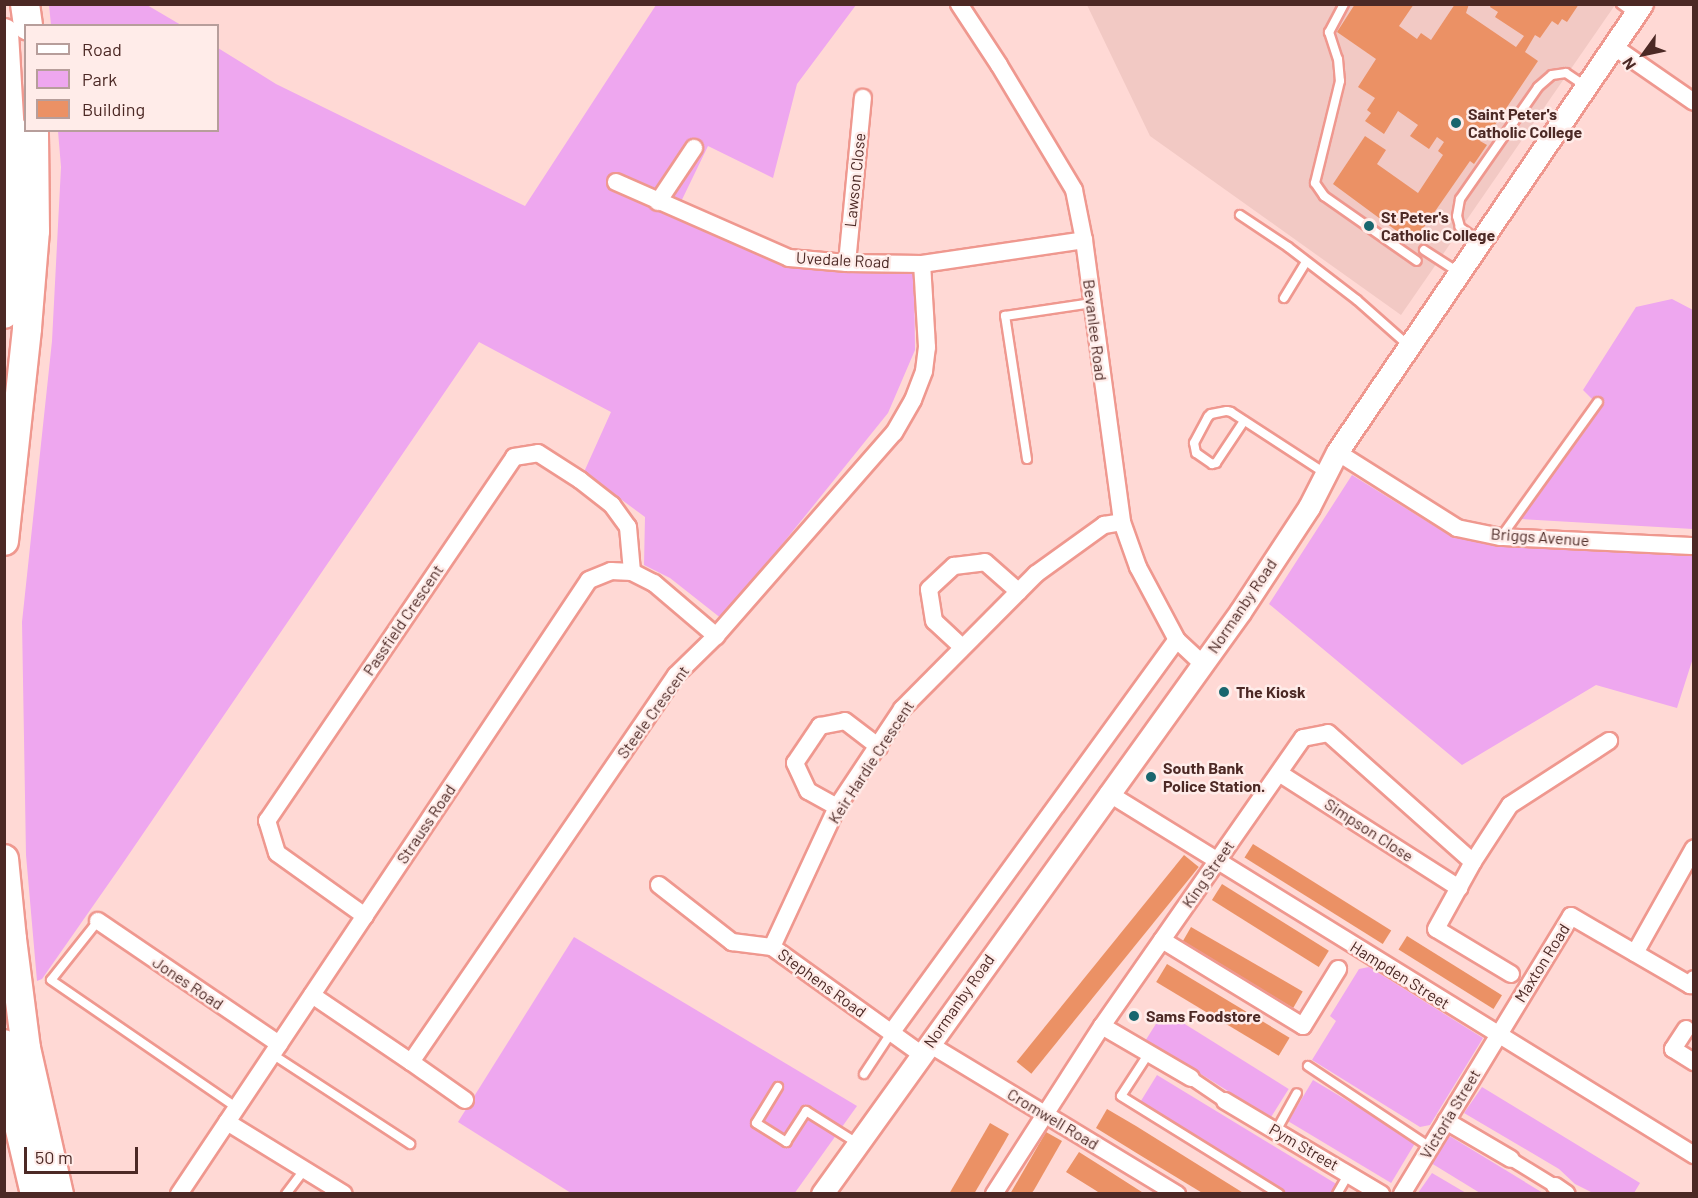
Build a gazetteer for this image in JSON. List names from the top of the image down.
{
  "streets": {
    "street": [
      "Lawson Close",
      "Uvedale Road",
      "Bevanlee Road",
      "Briggs Avenue",
      "Normanby Road",
      "Passfield Crescent",
      "Steele Crescent",
      "Keir Hardie Crescent",
      "Strauss Road",
      "Simpson Close",
      "King Street",
      "Maxton Road",
      "Hampden Street",
      "Jones Road",
      "Stephens Road",
      "Victoria Street",
      "Cromwell Road",
      "Pym Street"
    ]
  },
  "crossings": [
    ["Lawson Close", "Uvedale Road"],
    ["Uvedale Road", "Bevanlee Road"],
    ["Uvedale Road", "Steele Crescent"],
    ["Bevanlee Road", "Normanby Road"],
    ["Bevanlee Road", "Keir Hardie Crescent"],
    ["Briggs Avenue", "Normanby Road"],
    ["Normanby Road", "Hampden Street"],
    ["Normanby Road", "Stephens Road"],
    ["Normanby Road", "Cromwell Road"],
    ["Passfield Crescent", "Strauss Road"],
    ["Keir Hardie Crescent", "Stephens Road"],
    ["Strauss Road", "Jones Road"],
    ["Simpson Close", "King Street"],
    ["King Street", "Hampden Street"],
    ["King Street", "Cromwell Road"],
    ["Maxton Road", "Hampden Street"],
    ["Maxton Road", "Victoria Street"],
    ["Hampden Street", "Victoria Street"],
    ["Stephens Road", "Cromwell Road"]
  ],
  "places": [
    "Saint Peter's Catholic College",
    "St Peter's Catholic College",
    "The Kiosk",
    "South Bank Police Station.",
    "Sams Foodstore"
  ],
  "legend": ["Road", "Park", "Building"],
  "scale_bar": "50 m",
  "north": "bottom left"
}
